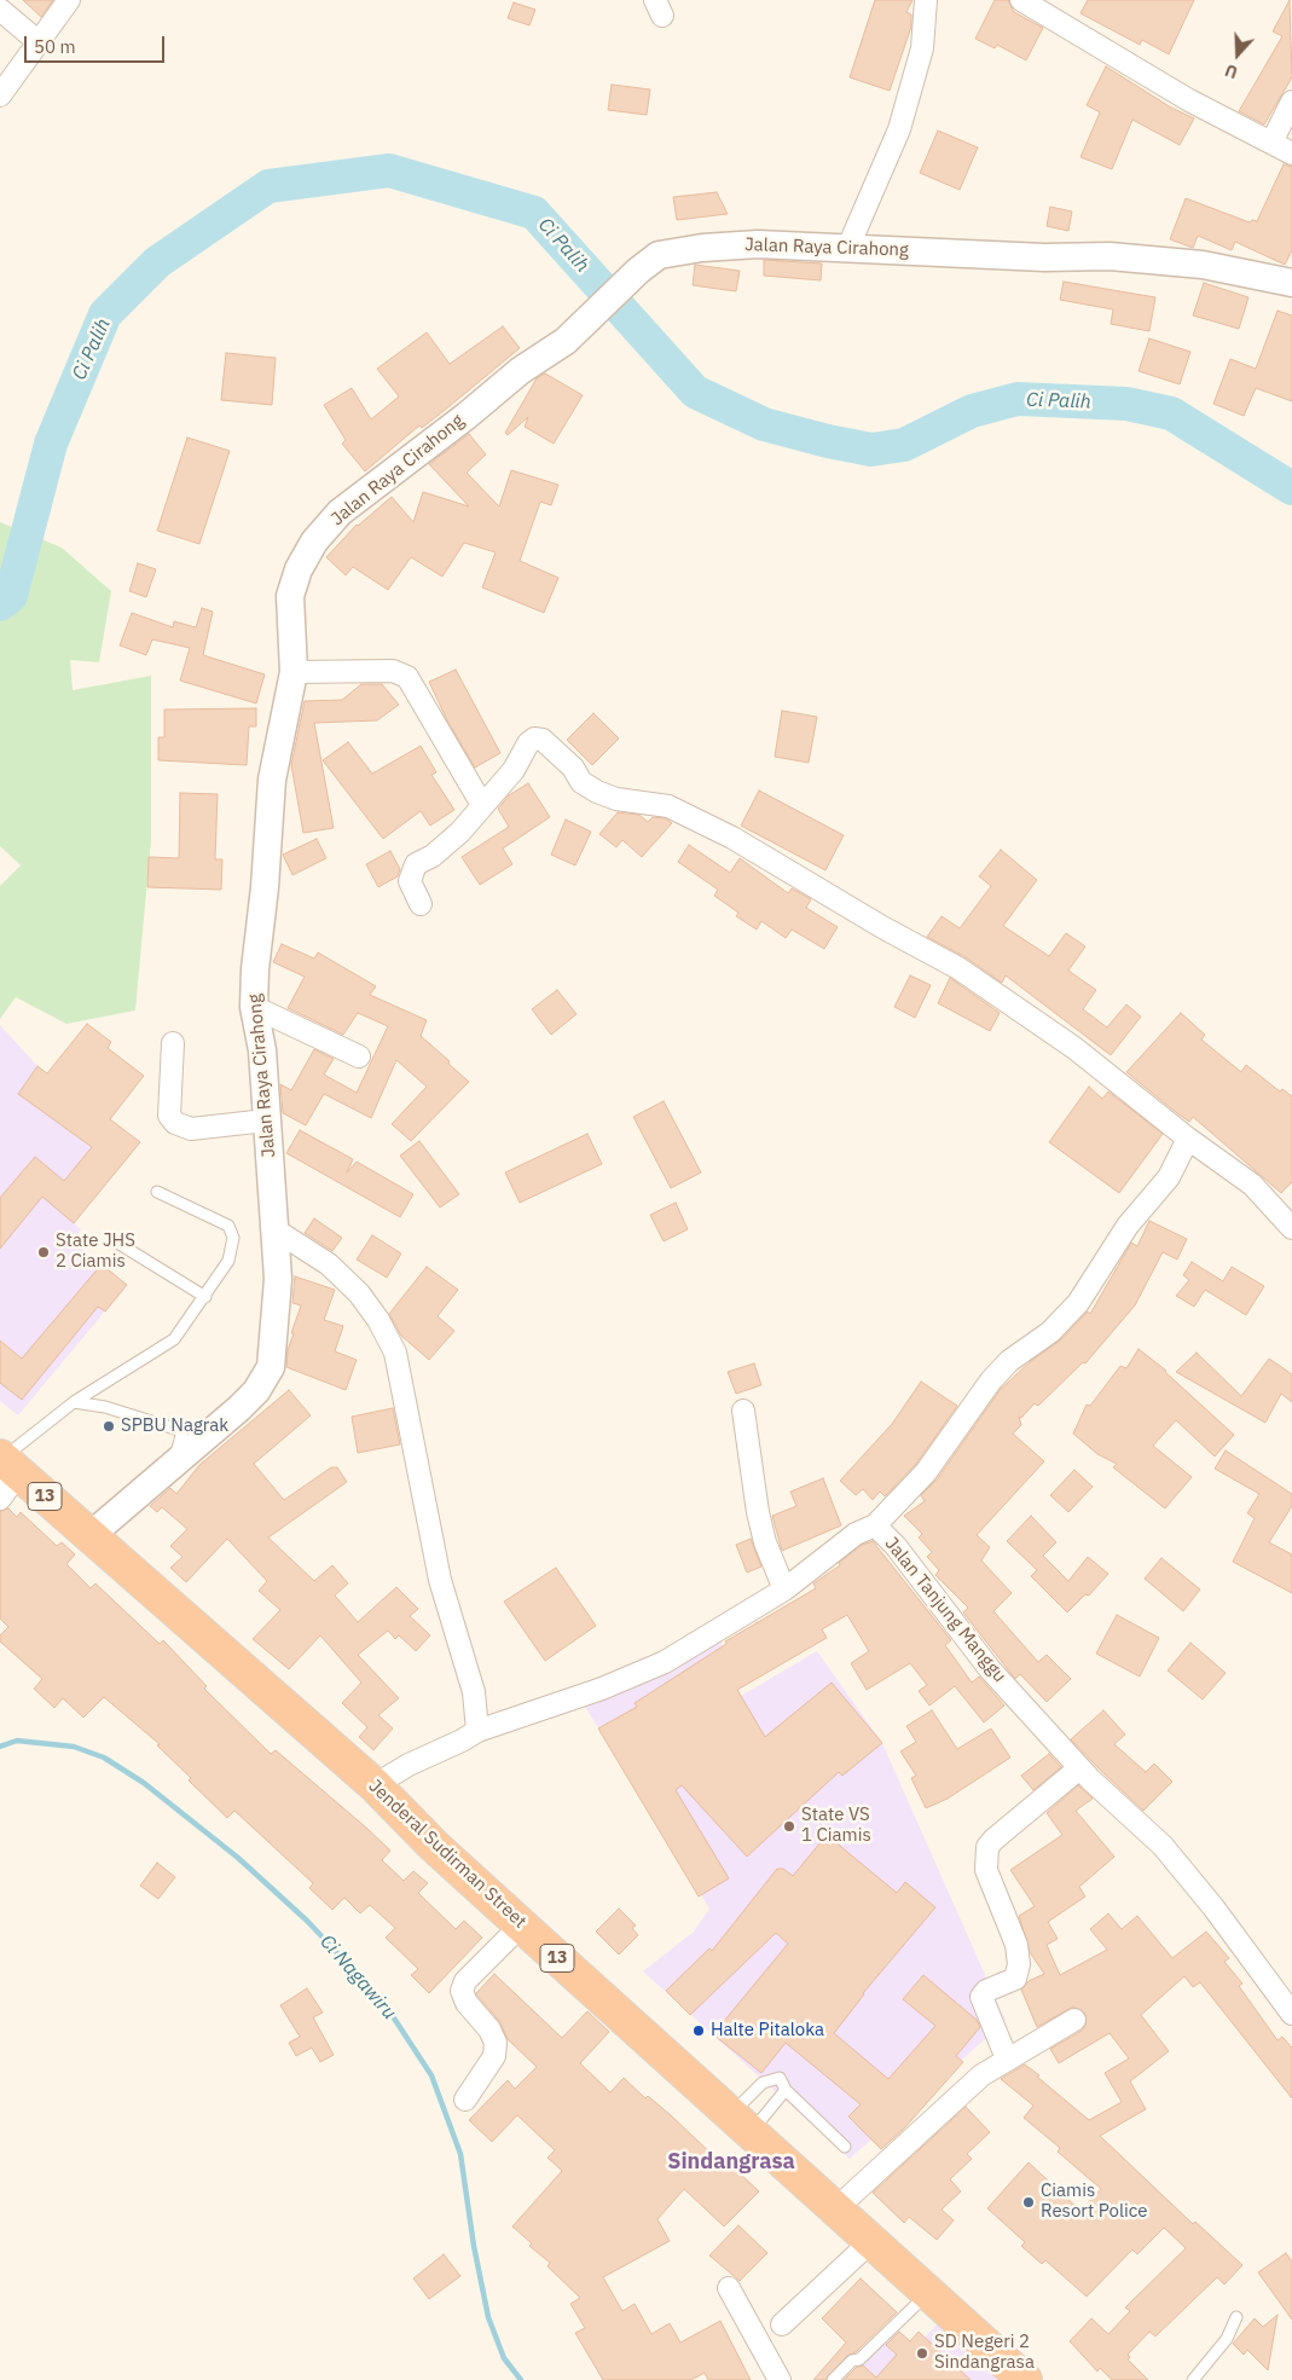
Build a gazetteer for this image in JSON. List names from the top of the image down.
{
  "streets": {
    "highway": ["13", "Jenderal Sudirman Street"],
    "street": ["Jalan Raya Cirahong", "Jalan Tanjung Manggu"]
  },
  "crossings": [
    ["Jalan Raya Cirahong", "Jenderal Sudirman Street"],
    ["Jalan Tanjung Manggu", "Jenderal Sudirman Street"]
  ],
  "districts": ["Sindangrasa"],
  "water": ["Ci Palih", "Ci Nagawiru"],
  "places": [
    "State JHS 2 Ciamis",
    "SPBU Nagrak",
    "State VS 1 Ciamis",
    "Halte Pitaloka",
    "Ciamis Resort Police",
    "SD Negeri 2 Sindangrasa"
  ],
  "scale_bar": "50 m",
  "north": "bottom"
}
